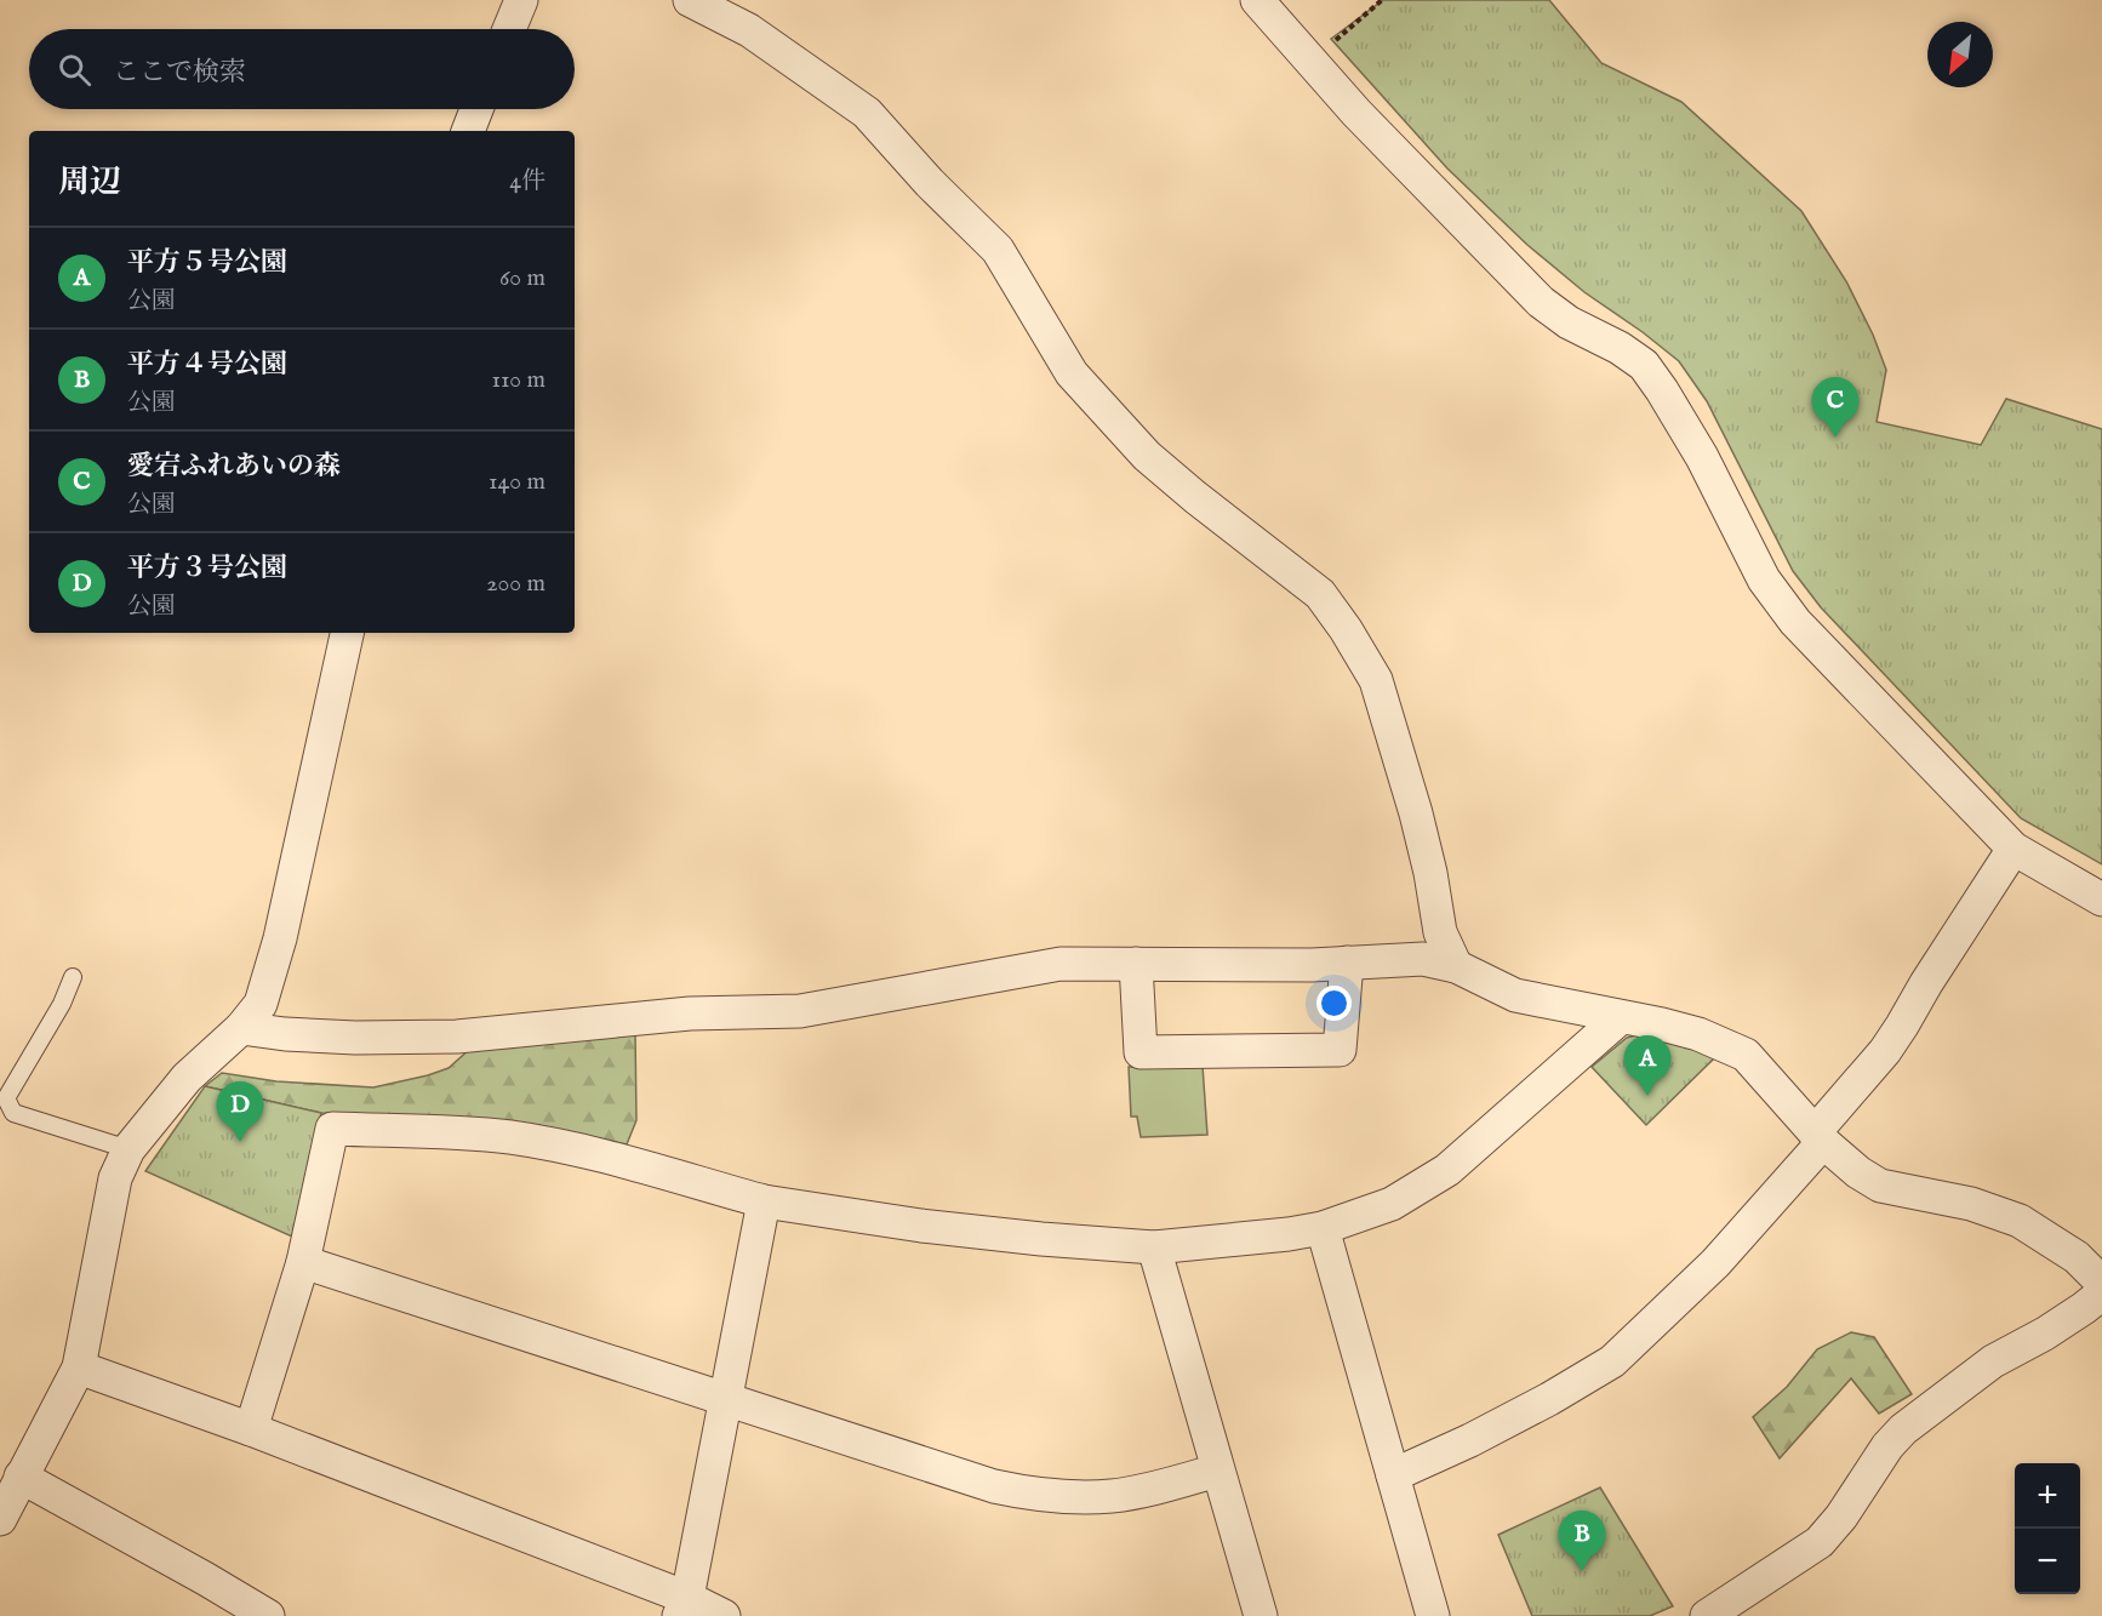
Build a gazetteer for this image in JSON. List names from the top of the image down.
{
  "north": "bottom left",
  "page": {
    "search": "ここで検索",
    "heading": ["周辺", "4件"],
    "list": [
      {
        "mark": "A",
        "name": "平方５号公園",
        "note": "公園",
        "value": "60 m"
      },
      {
        "mark": "B",
        "name": "平方４号公園",
        "note": "公園",
        "value": "110 m"
      },
      {
        "mark": "C",
        "name": "愛宕ふれあいの森",
        "note": "公園",
        "value": "140 m"
      },
      {
        "mark": "D",
        "name": "平方３号公園",
        "note": "公園",
        "value": "200 m"
      }
    ],
    "pins": [
      "C",
      "A",
      "D",
      "B"
    ],
    "map_buttons": ["+", "−"]
  }
}
